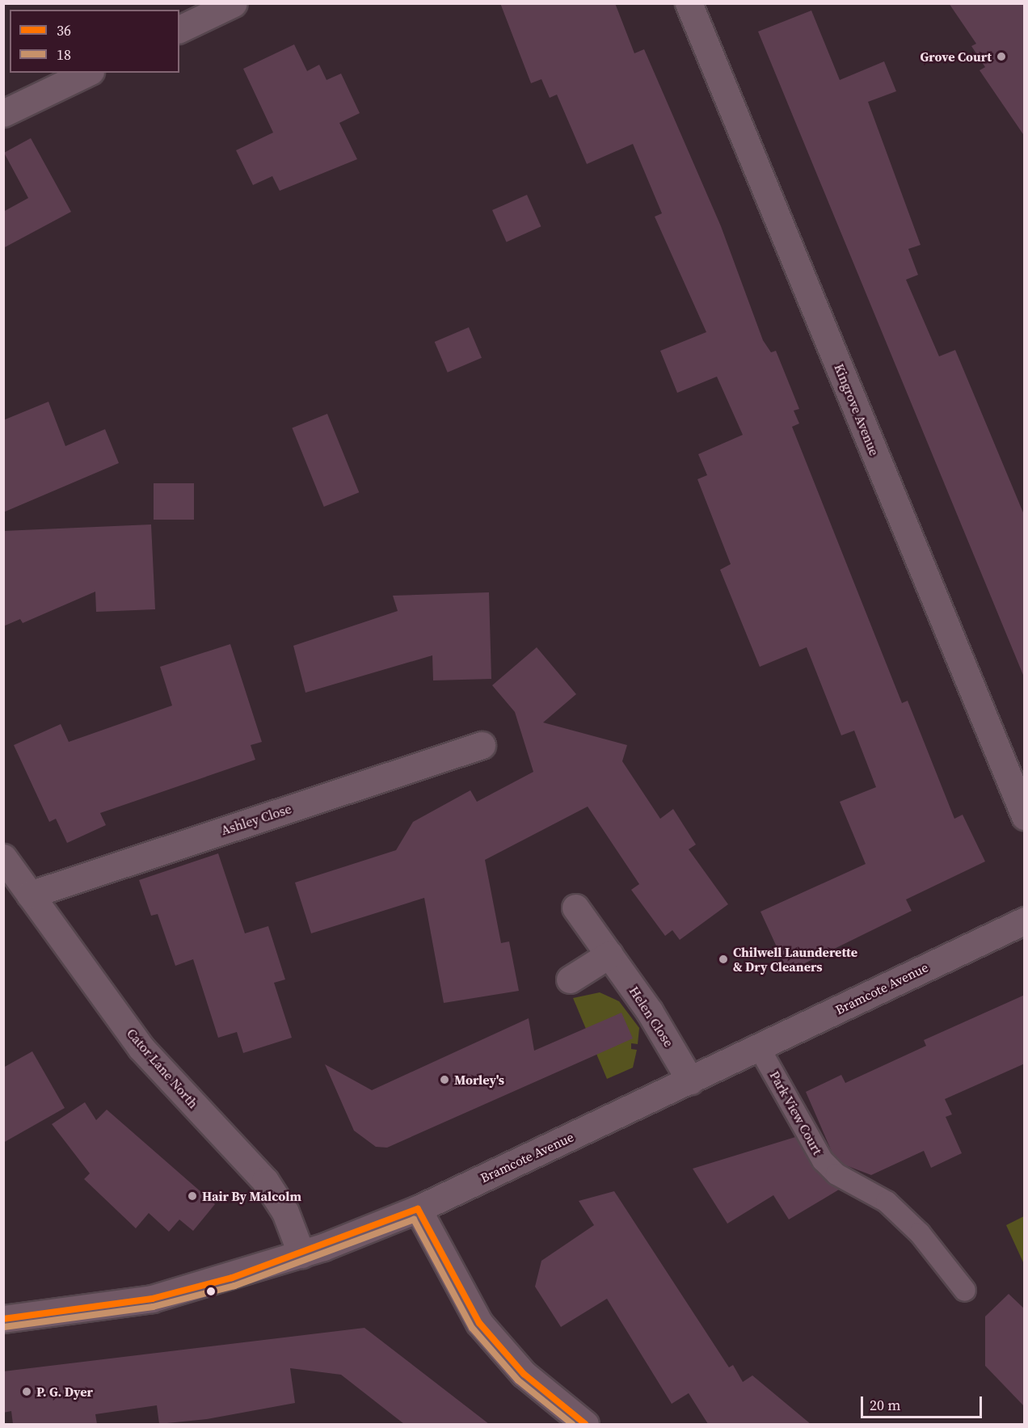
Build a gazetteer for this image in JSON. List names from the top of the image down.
{
  "streets": {
    "street": [
      "Kingrove Avenue",
      "Ashley Close",
      "Bramcote Avenue",
      "Helen Close",
      "Cator Lane North"
    ],
    "lane": ["Park View Court"]
  },
  "crossings": [
    ["Ashley Close", "Cator Lane North"],
    ["Bramcote Avenue", "Helen Close"],
    ["Bramcote Avenue", "Cator Lane North"],
    ["Bramcote Avenue", "Park View Court"]
  ],
  "places": [
    "Grove Court",
    "Chilwell Launderette & Dry Cleaners",
    "Morley's",
    "Hair By Malcolm",
    "P. G. Dyer"
  ],
  "lines": ["transit line 36", "transit line 18"],
  "legend": ["36", "18"],
  "scale_bar": "20 m"
}
